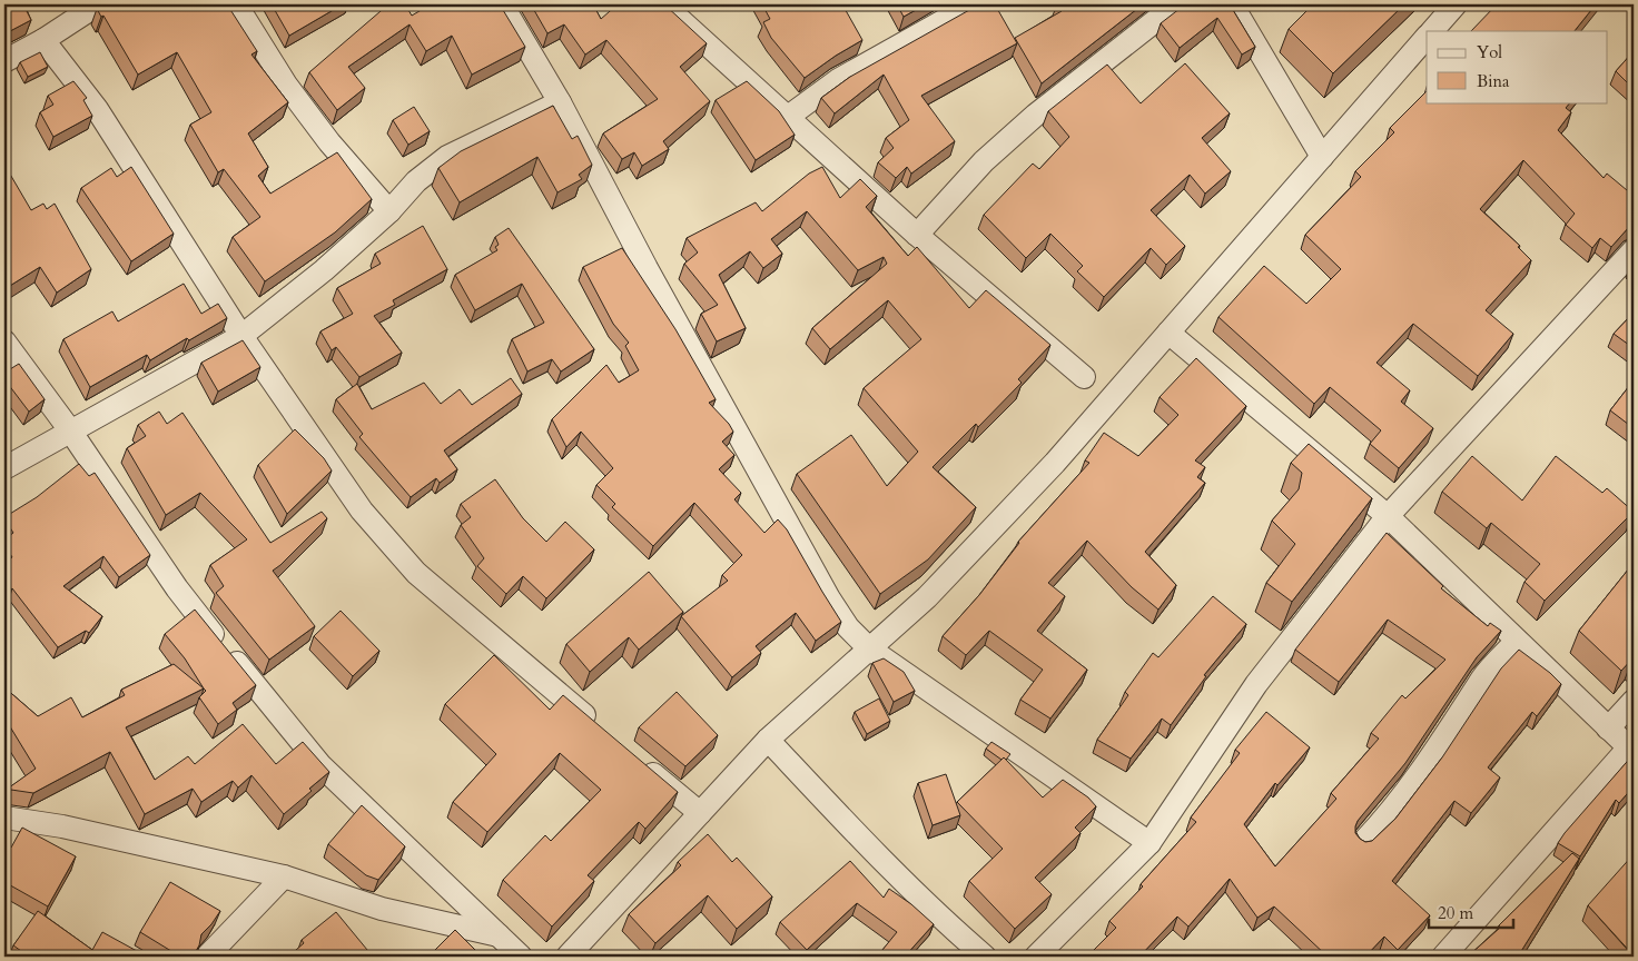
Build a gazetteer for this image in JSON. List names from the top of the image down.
{
  "legend": ["Yol", "Bina"],
  "scale_bar": "20 m"
}
